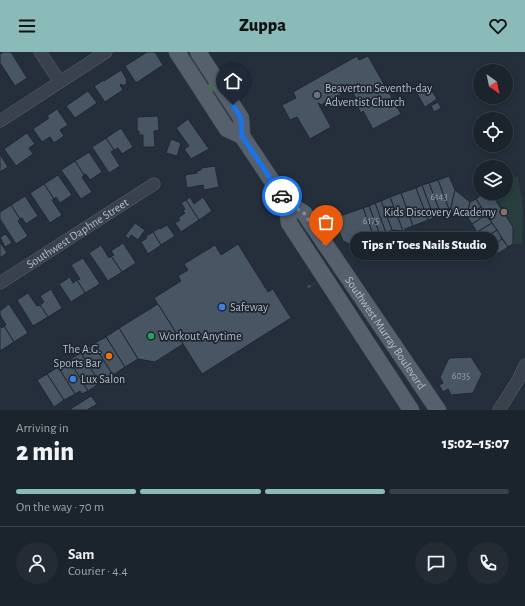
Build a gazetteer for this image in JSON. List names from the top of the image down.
{
  "streets": {
    "main road": ["Southwest Murray Boulevard"],
    "street": ["Southwest Daphne Street"]
  },
  "places": [
    "Beaverton Seventh-day Adventist Church",
    "Kids Discovery Academy",
    "Tips n' Toes Nails Studio",
    "Safeway",
    "Workout Anytime",
    "The A.G. Sports Bar",
    "Lux Salon"
  ],
  "house_numbers": ["6143", "6175", "6035"],
  "north": "bottom right",
  "page": {
    "header": "Zuppa",
    "bubble": "Tips n' Toes Nails Studio",
    "heading": ["2 min", "Arriving in", "15:02–15:07"],
    "panel": ["Sam", "Courier · 4.4"],
    "bar": "On the way · 70 m"
  }
}
